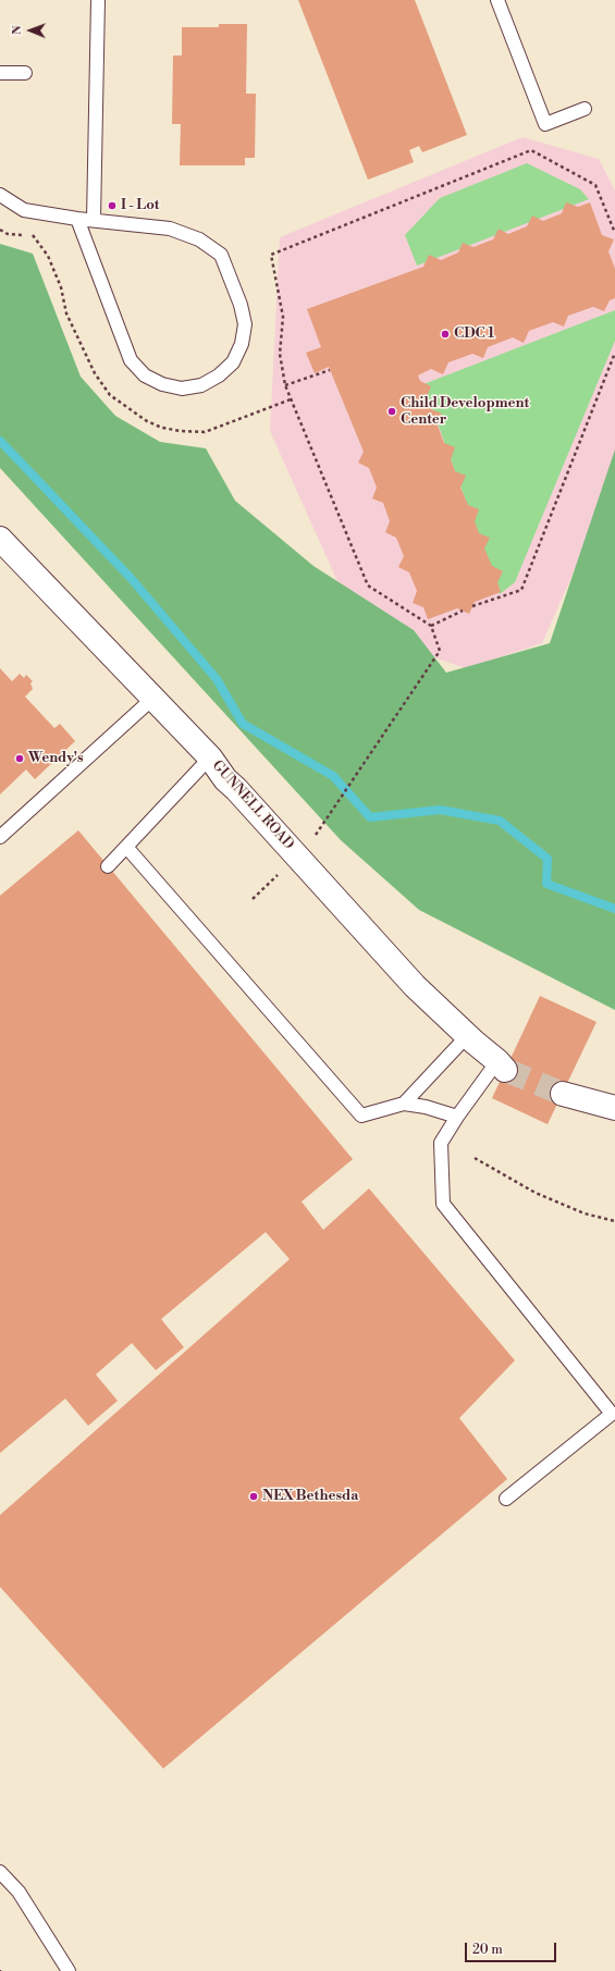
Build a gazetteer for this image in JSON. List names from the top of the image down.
{
  "streets": {
    "street": ["GUNNELL ROAD"]
  },
  "places": [
    "I - Lot",
    "CDC 1",
    "Child Development Center",
    "Wendy's",
    "NEX Bethesda"
  ],
  "scale_bar": "20 m",
  "north": "left"
}
